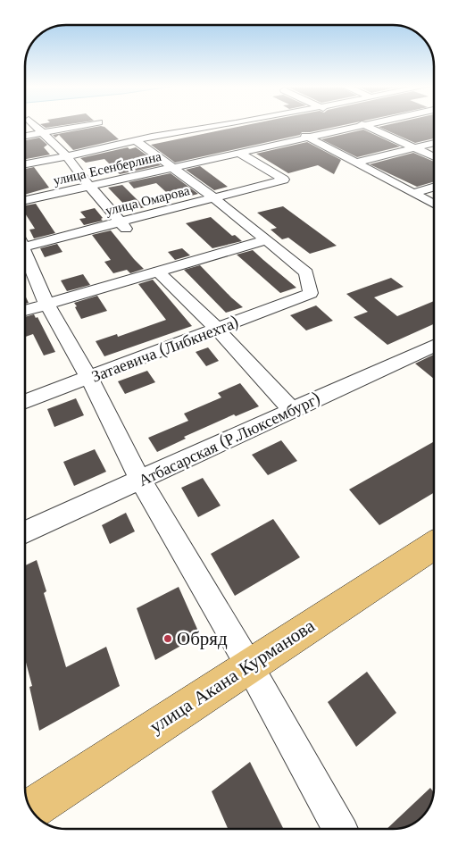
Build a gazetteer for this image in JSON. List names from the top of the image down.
{
  "streets": {
    "main road": ["улица Акана Курманова"],
    "street": [
      "улица Есенберлина",
      "улица Омарова",
      "Затаевича (Либкнехта)",
      "Атбасарская (Р.Люксембург)"
    ]
  },
  "crossings": [
    ["улица Есенберлина", "улица Омарова"]
  ],
  "places": ["Обряд"]
}
